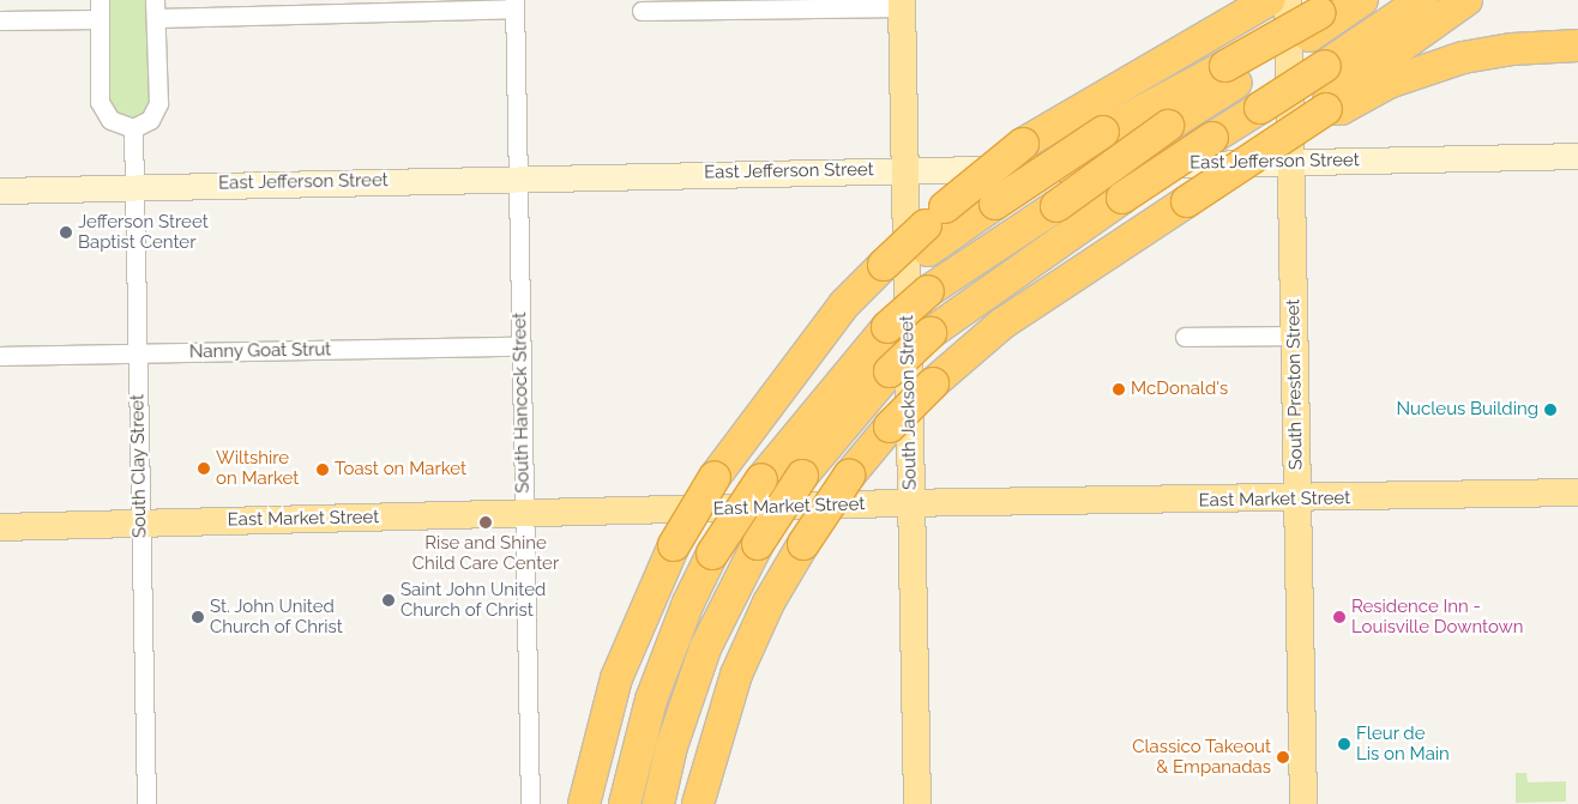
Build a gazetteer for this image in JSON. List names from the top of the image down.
{
  "streets": {
    "main road": ["South Preston Street", "South Jackson Street", "East Market Street"],
    "street": [
      "East Jefferson Street",
      "Nanny Goat Strut",
      "South Hancock Street",
      "South Clay Street"
    ]
  },
  "crossings": [
    ["East Jefferson Street", "South Preston Street"],
    ["East Jefferson Street", "South Hancock Street"],
    ["East Jefferson Street", "South Jackson Street"],
    ["East Jefferson Street", "South Clay Street"],
    ["Nanny Goat Strut", "South Hancock Street"],
    ["Nanny Goat Strut", "South Clay Street"],
    ["South Preston Street", "East Market Street"],
    ["South Hancock Street", "East Market Street"],
    ["South Jackson Street", "East Market Street"],
    ["South Clay Street", "East Market Street"]
  ],
  "places": [
    "Jefferson Street Baptist Center",
    "McDonald's",
    "Nucleus Building",
    "Wiltshire on Market",
    "Toast on Market",
    "Rise and Shine Child Care Center",
    "Saint John United Church of Christ",
    "St. John United Church of Christ",
    "Residence Inn - Louisville Downtown",
    "Fleur de Lis on Main",
    "Classico Takeout & Empanadas"
  ]
}
